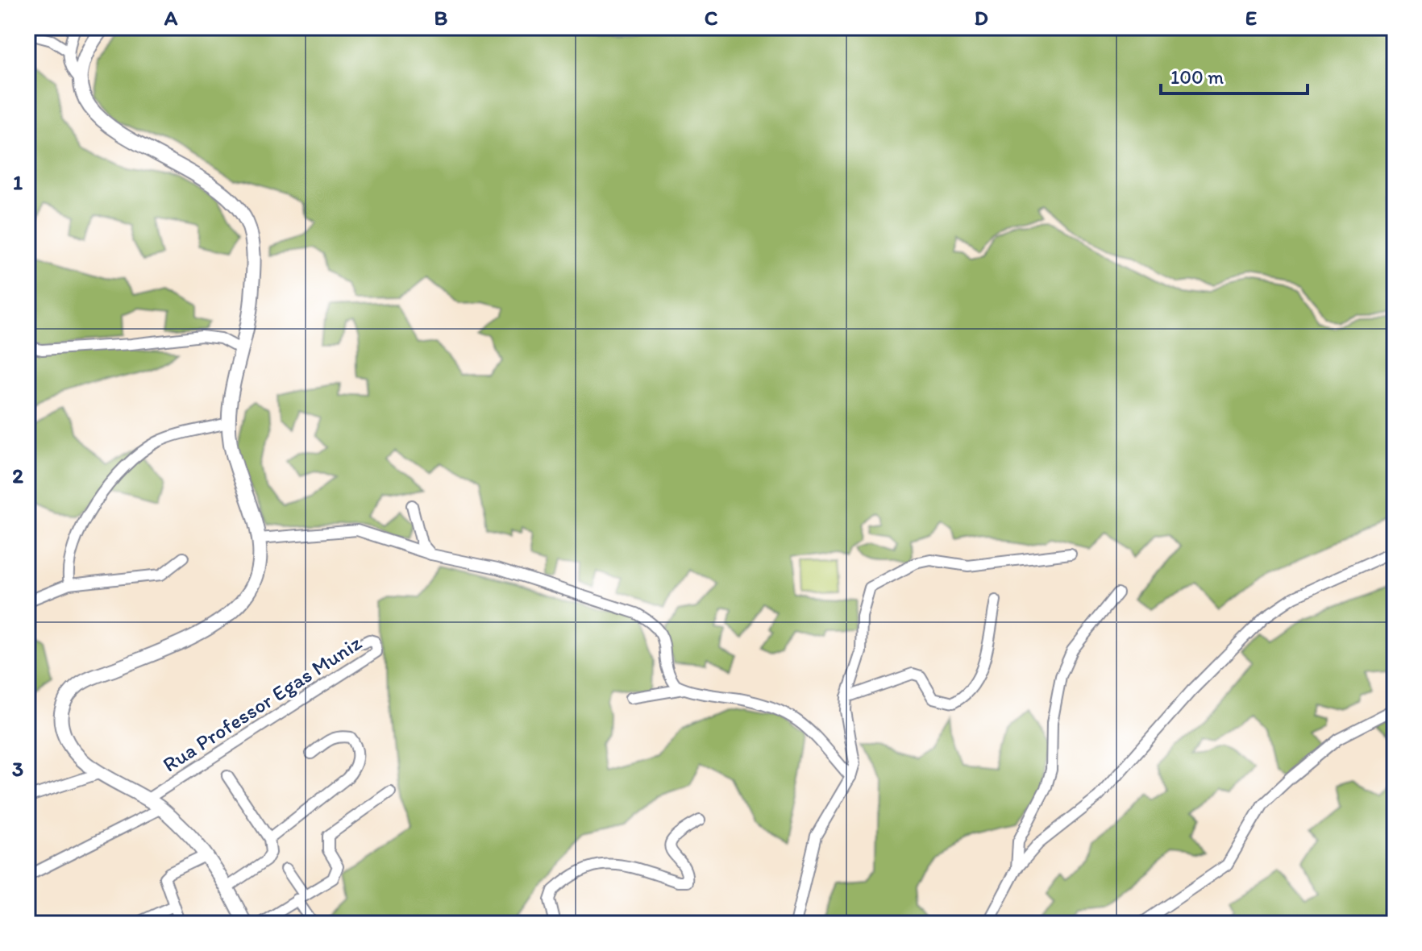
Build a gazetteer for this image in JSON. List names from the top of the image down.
{
  "streets": {
    "street": ["Rua Professor Egas Muniz"]
  },
  "scale_bar": "100 m",
  "grid": {
    "columns": [
      "A",
      "B",
      "C",
      "D",
      "E"
    ],
    "rows": ["1", "2", "3"]
  }
}
